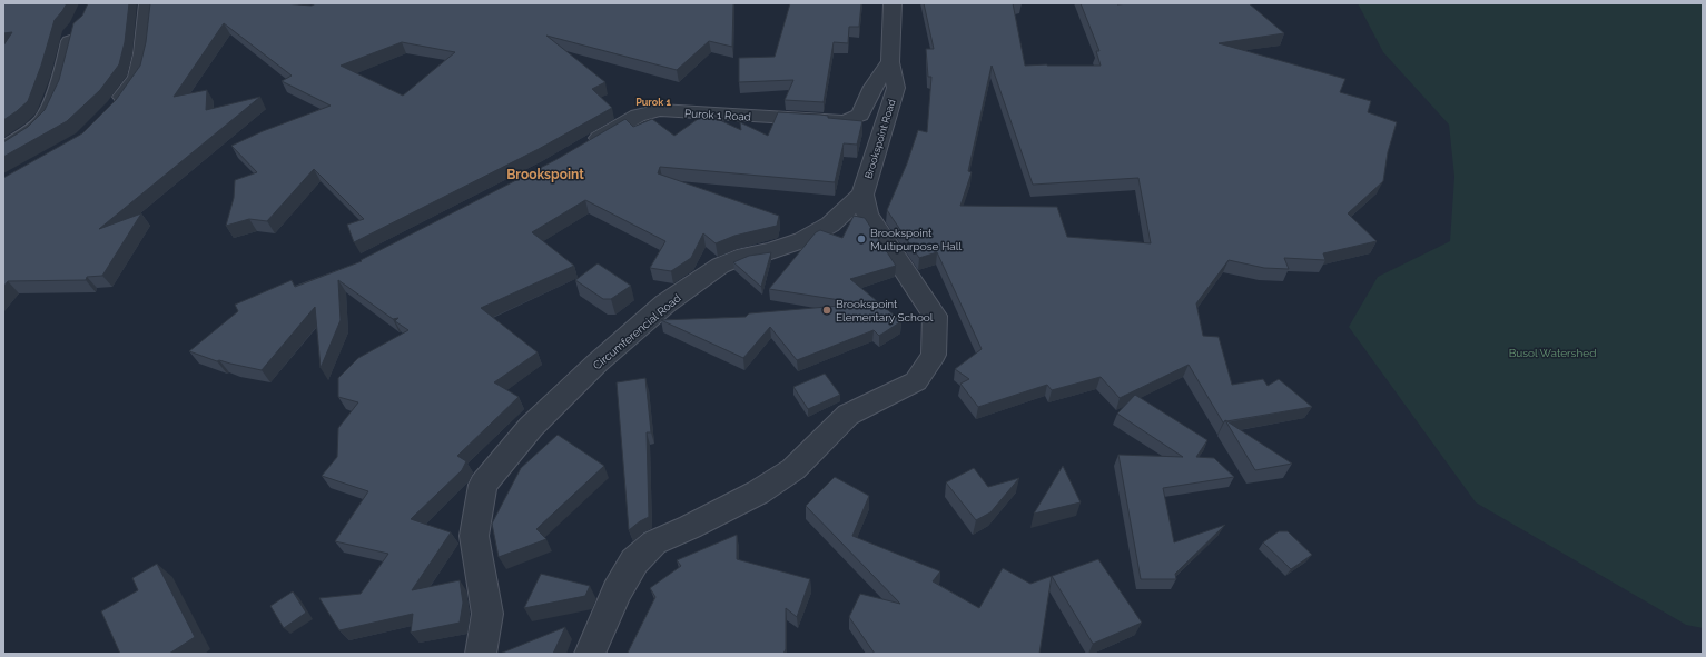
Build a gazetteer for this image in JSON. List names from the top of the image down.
{
  "streets": {
    "street": ["Purok 1 Road", "Brookspoint Road", "Circumferencial Road"]
  },
  "crossings": [
    ["Purok 1 Road", "Brookspoint Road"],
    ["Brookspoint Road", "Circumferencial Road"]
  ],
  "districts": ["Purok 1", "Brookspoint"],
  "parks": ["Busol Watershed"],
  "places": ["Brookspoint Multipurpose Hall", "Brookspoint Elementary School"]
}
